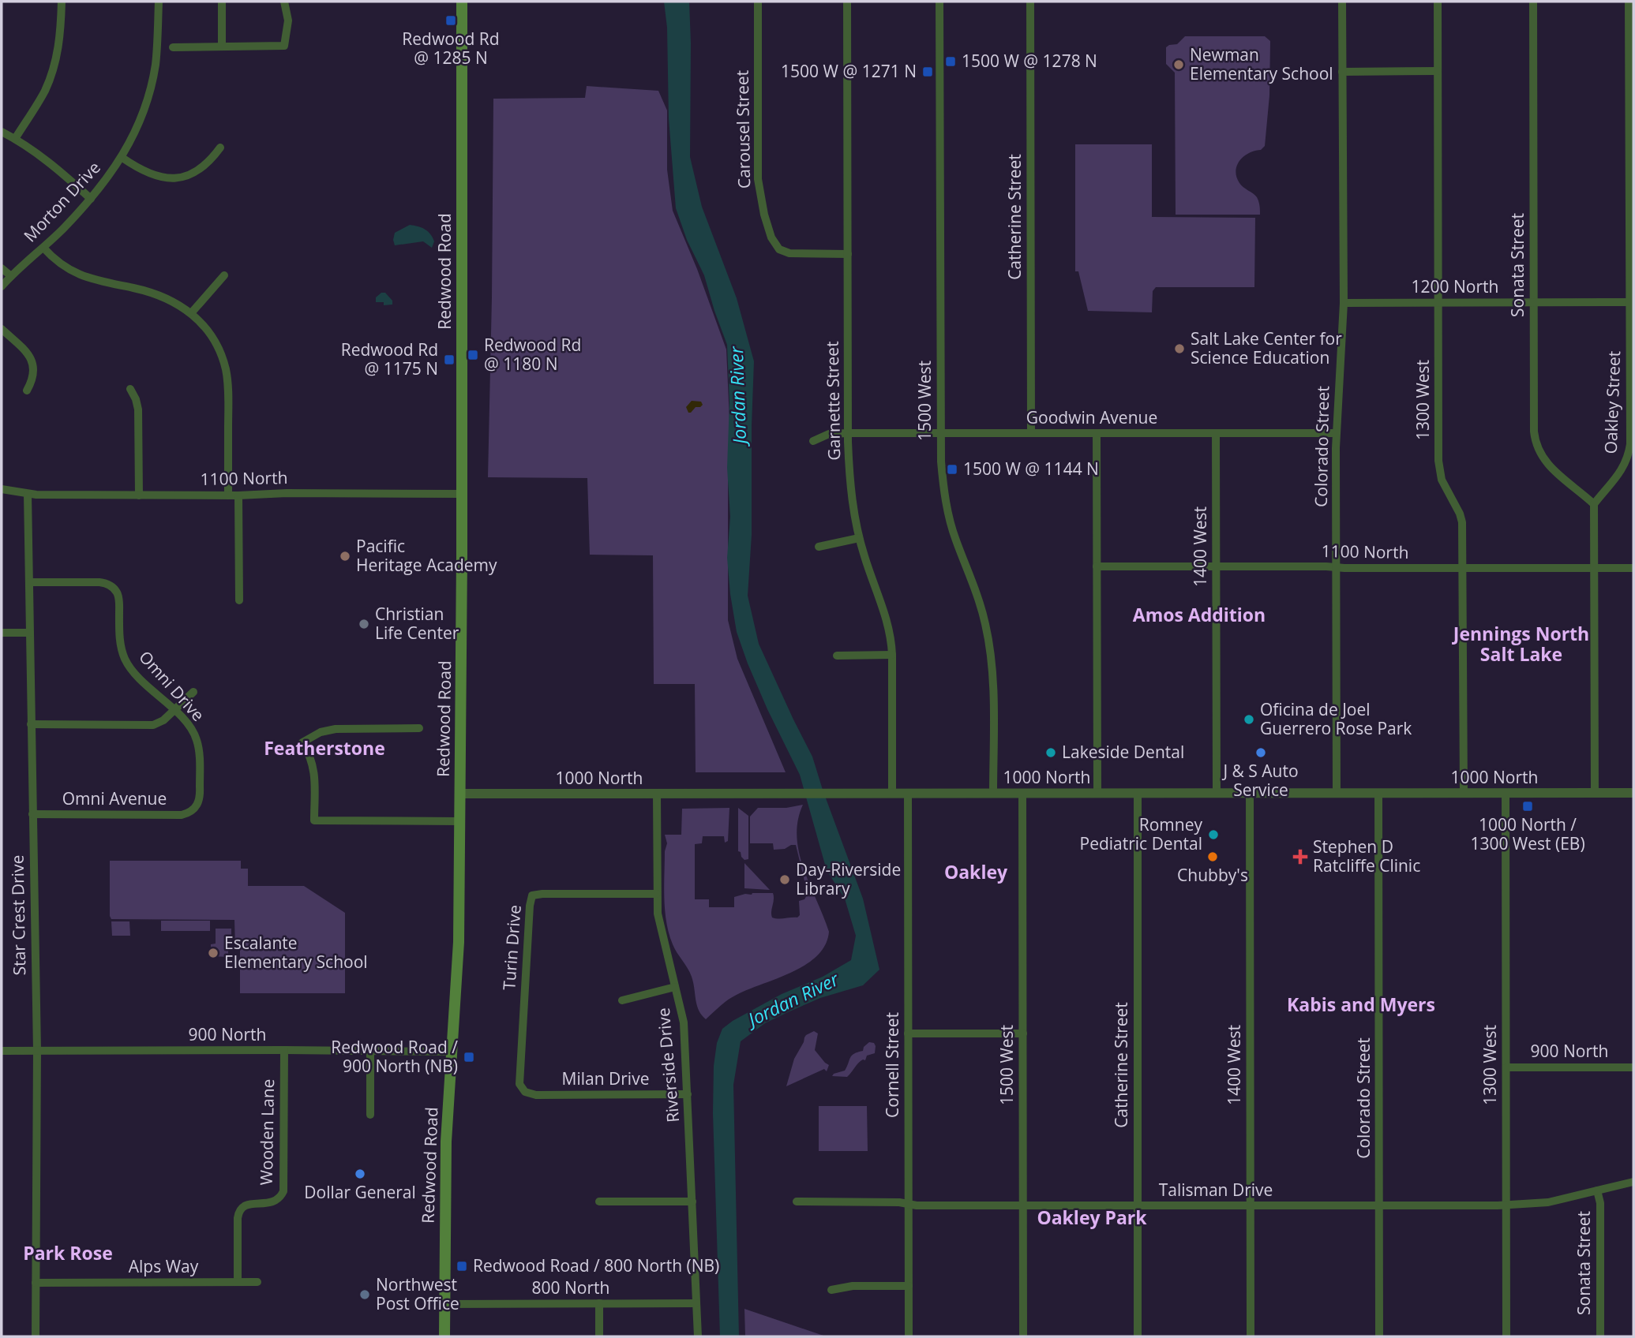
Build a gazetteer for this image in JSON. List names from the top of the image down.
{
  "streets": {
    "main road": ["Redwood Road"],
    "street": [
      "Carousel Street",
      "Morton Drive",
      "Catherine Street",
      "Sonata Street",
      "1200 North",
      "1300 West",
      "Garnette Street",
      "1500 West",
      "Oakley Street",
      "Goodwin Avenue",
      "Colorado Street",
      "1100 North",
      "1400 West",
      "Omni Drive",
      "1000 North",
      "Omni Avenue",
      "Star Crest Drive",
      "Turin Drive",
      "900 North",
      "Riverside Drive",
      "Cornell Street",
      "Milan Drive",
      "Wooden Lane",
      "Talisman Drive",
      "Alps Way",
      "800 North"
    ]
  },
  "crossings": [
    ["Carousel Street", "Garnette Street"],
    ["Catherine Street", "Goodwin Avenue"],
    ["Catherine Street", "1000 North"],
    ["Catherine Street", "Talisman Drive"],
    ["Sonata Street", "1200 North"],
    ["Sonata Street", "Oakley Street"],
    ["Sonata Street", "Talisman Drive"],
    ["Redwood Road", "1100 North"],
    ["Redwood Road", "1000 North"],
    ["Redwood Road", "900 North"],
    ["Redwood Road", "800 North"],
    ["1200 North", "1300 West"],
    ["1200 North", "Oakley Street"],
    ["1200 North", "Colorado Street"],
    ["1300 West", "1100 North"],
    ["1300 West", "1000 North"],
    ["1300 West", "900 North"],
    ["1300 West", "Talisman Drive"],
    ["Garnette Street", "Goodwin Avenue"],
    ["Garnette Street", "1000 North"],
    ["1500 West", "Goodwin Avenue"],
    ["1500 West", "1000 North"],
    ["1500 West", "Talisman Drive"],
    ["Goodwin Avenue", "Colorado Street"],
    ["Goodwin Avenue", "1400 West"],
    ["Colorado Street", "1100 North"],
    ["Colorado Street", "1000 North"],
    ["Colorado Street", "Talisman Drive"],
    ["1100 North", "1400 West"],
    ["1100 North", "Star Crest Drive"],
    ["1400 West", "1000 North"],
    ["1400 West", "Talisman Drive"],
    ["Omni Drive", "Omni Avenue"],
    ["Omni Drive", "Star Crest Drive"],
    ["1000 North", "Riverside Drive"],
    ["1000 North", "Cornell Street"],
    ["Omni Avenue", "Star Crest Drive"],
    ["Star Crest Drive", "900 North"],
    ["Star Crest Drive", "Alps Way"],
    ["Turin Drive", "Riverside Drive"],
    ["Turin Drive", "Milan Drive"],
    ["900 North", "Wooden Lane"],
    ["Riverside Drive", "Milan Drive"],
    ["Riverside Drive", "800 North"],
    ["Cornell Street", "Talisman Drive"],
    ["Wooden Lane", "Alps Way"]
  ],
  "districts": [
    "Amos Addition",
    "Jennings North Salt Lake",
    "Featherstone",
    "Oakley",
    "Kabis and Myers",
    "Oakley Park",
    "Park Rose"
  ],
  "water": ["Jordan River"],
  "places": {
    "transit": [
      "Redwood Rd @ 1285 N",
      "1500 W @ 1278 N",
      "1500 W @ 1271 N",
      "Redwood Rd @ 1180 N",
      "Redwood Rd @ 1175 N",
      "1500 W @ 1144 N",
      "1000 North / 1300 West (EB)",
      "Redwood Road / 900 North (NB)",
      "Redwood Road / 800 North (NB)"
    ],
    "other": [
      "Newman Elementary School",
      "Salt Lake Center for Science Education",
      "Pacific Heritage Academy",
      "Christian Life Center",
      "Oficina de Joel Guerrero Rose Park",
      "Lakeside Dental",
      "J & S Auto Service",
      "Romney Pediatric Dental",
      "Chubby's",
      "Day-Riverside Library",
      "Escalante Elementary School",
      "Dollar General",
      "Northwest Post Office"
    ],
    "health": ["Stephen D Ratcliffe Clinic"]
  }
}
